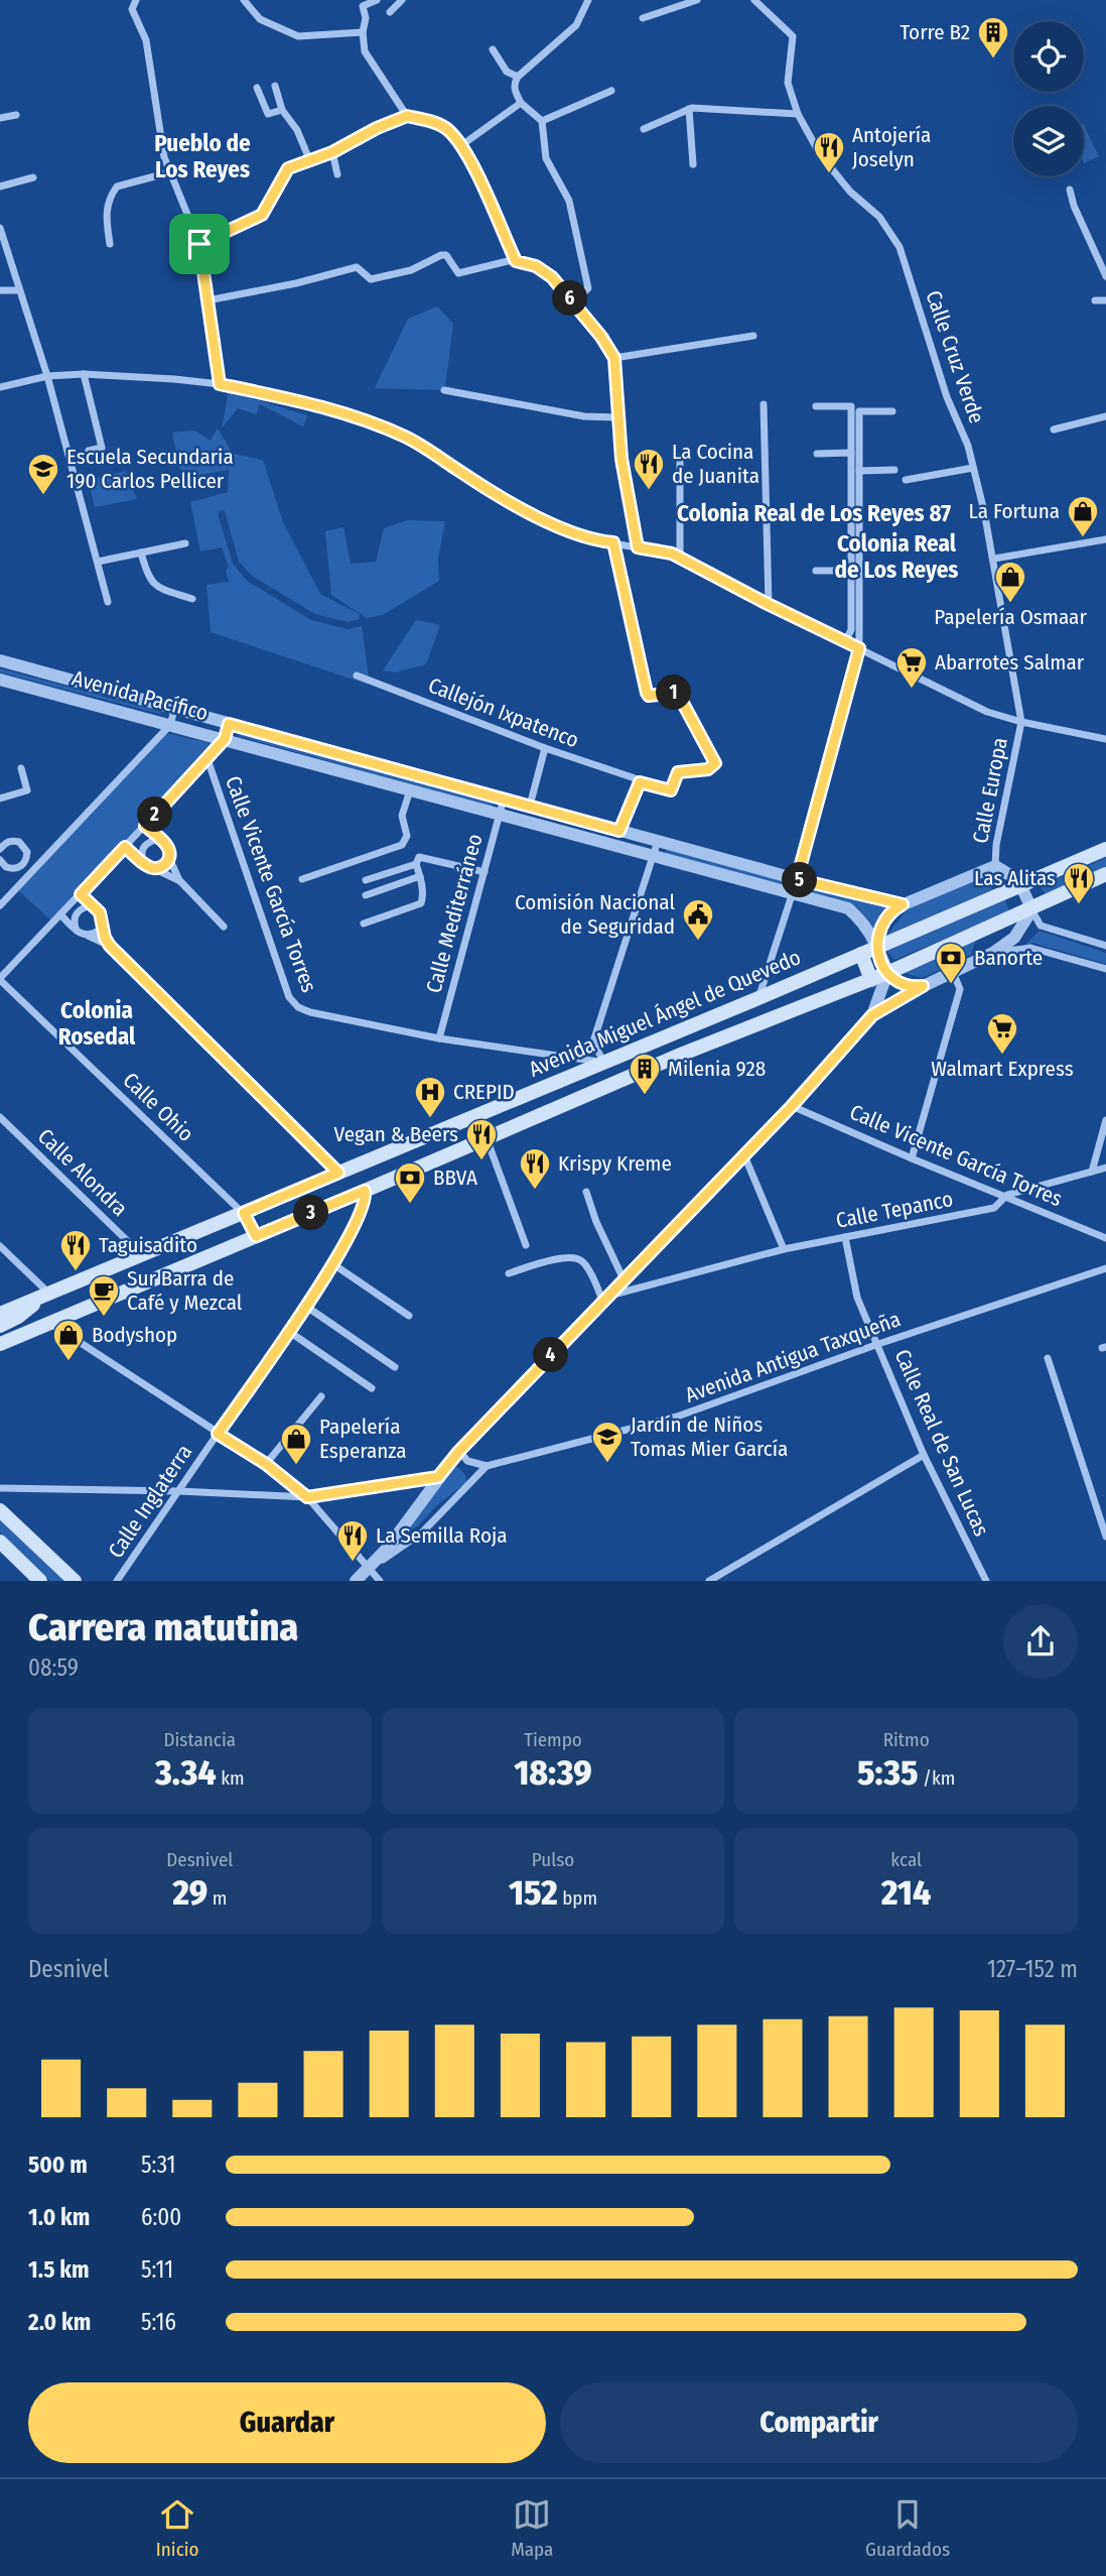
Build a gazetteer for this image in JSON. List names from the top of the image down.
{
  "streets": {
    "main road": ["Avenida Miguel Ángel de Quevedo"],
    "street": [
      "Calle Cruz Verde",
      "Avenida Pacífico",
      "Callejón Ixpatenco",
      "Calle Europa",
      "Calle Vicente García Torres",
      "Calle Mediterráneo",
      "Calle Ohio",
      "Calle Alondra",
      "Calle Tepanco",
      "Avenida Antigua Taxqueña",
      "Calle Real de San Lucas",
      "Calle Inglaterra"
    ]
  },
  "crossings": [
    ["Calle Cruz Verde", "Calle Europa"],
    ["Avenida Pacífico", "Calle Mediterráneo"],
    ["Avenida Pacífico", "Avenida Miguel Ángel de Quevedo"],
    ["Calle Vicente García Torres", "Calle Mediterráneo"],
    ["Calle Vicente García Torres", "Avenida Miguel Ángel de Quevedo"],
    ["Calle Vicente García Torres", "Calle Tepanco"],
    ["Avenida Miguel Ángel de Quevedo", "Calle Ohio"],
    ["Avenida Miguel Ángel de Quevedo", "Calle Alondra"],
    ["Avenida Miguel Ángel de Quevedo", "Calle Inglaterra"],
    ["Calle Tepanco", "Calle Real de San Lucas"],
    ["Avenida Antigua Taxqueña", "Calle Real de San Lucas"]
  ],
  "districts": [
    "Pueblo de Los Reyes",
    "Colonia Real de Los Reyes 87",
    "Colonia Real de Los Reyes",
    "Colonia Rosedal"
  ],
  "places": {
    "building": ["Torre B2", "Milenia 928"],
    "restaurant": [
      "Antojería Joselyn",
      "La Cocina de Juanita",
      "Las Alitas",
      "Vegan & Beers",
      "Krispy Kreme",
      "Taguisadito",
      "La Semilla Roja"
    ],
    "school or university": ["Escuela Secundaria 190 Carlos Pellicer", "Jardín de Niños Tomas Mier García"],
    "shop": [
      "La Fortuna",
      "Papelería Osmaar",
      "Bodyshop",
      "Papelería Esperanza"
    ],
    "supermarket": ["Abarrotes Salmar", "Walmart Express"],
    "public building": ["Comisión Nacional de Seguridad"],
    "bank": ["Banorte", "BBVA"],
    "hospital": ["CREPID"],
    "cafe": ["Sur Barra de Café y Mezcal"]
  },
  "page": {
    "pins": [
      "6",
      "1",
      "2",
      "5",
      "3",
      "4"
    ],
    "heading": ["Carrera matutina", "08:59"],
    "stats": [
      ["Distancia", "3.34 km"],
      ["Tiempo", "18:39"],
      ["Ritmo", "5:35 /km"],
      ["Desnivel", "29 m"],
      ["Pulso", "152 bpm"],
      ["kcal", "214"]
    ],
    "chart": ["Desnivel", "127–152 m"],
    "list": [
      {
        "name": "500 m",
        "note": "5:31"
      },
      {
        "name": "1.0 km",
        "note": "6:00"
      },
      {
        "name": "1.5 km",
        "note": "5:11"
      },
      {
        "name": "2.0 km",
        "note": "5:16"
      }
    ],
    "buttons": ["Guardar", "Compartir"],
    "tabs": ["Inicio", "Mapa", "Guardados"]
  }
}
